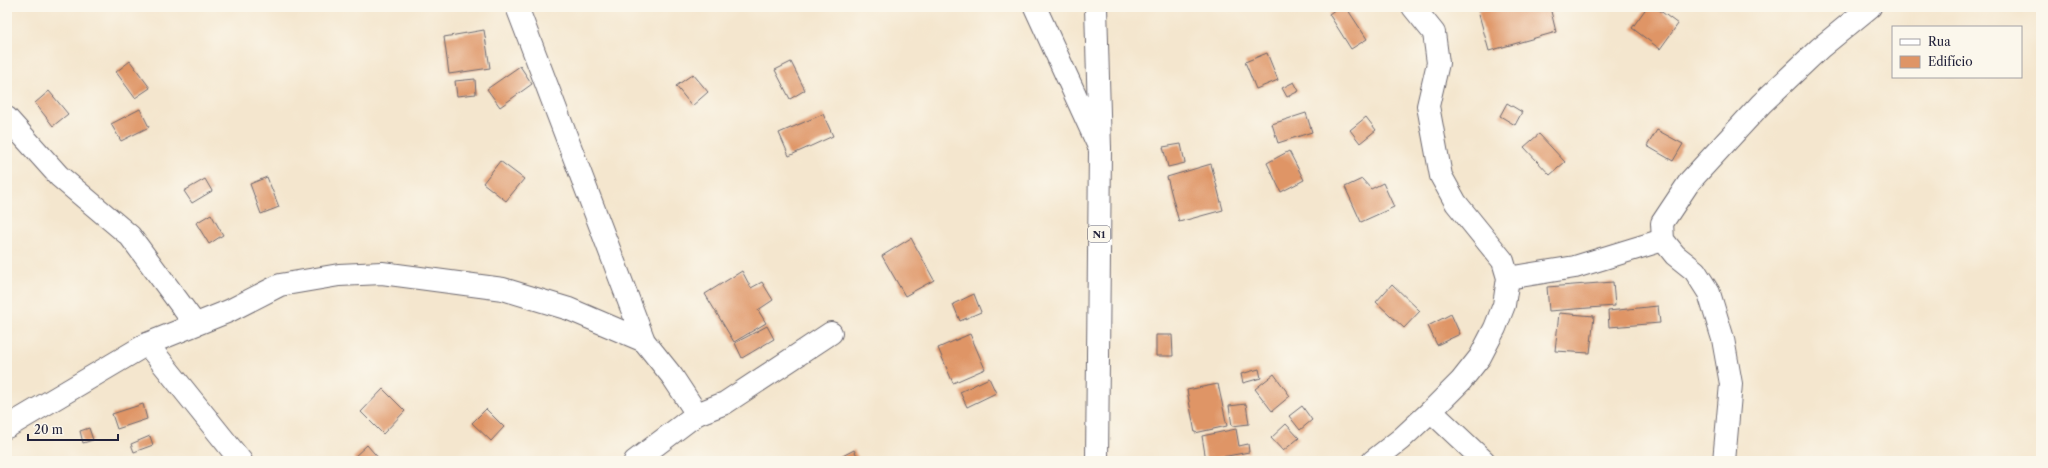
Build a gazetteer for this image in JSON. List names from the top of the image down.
{
  "streets": {
    "main road": ["N1"]
  },
  "legend": ["Rua", "Edifício"],
  "scale_bar": "20 m"
}
